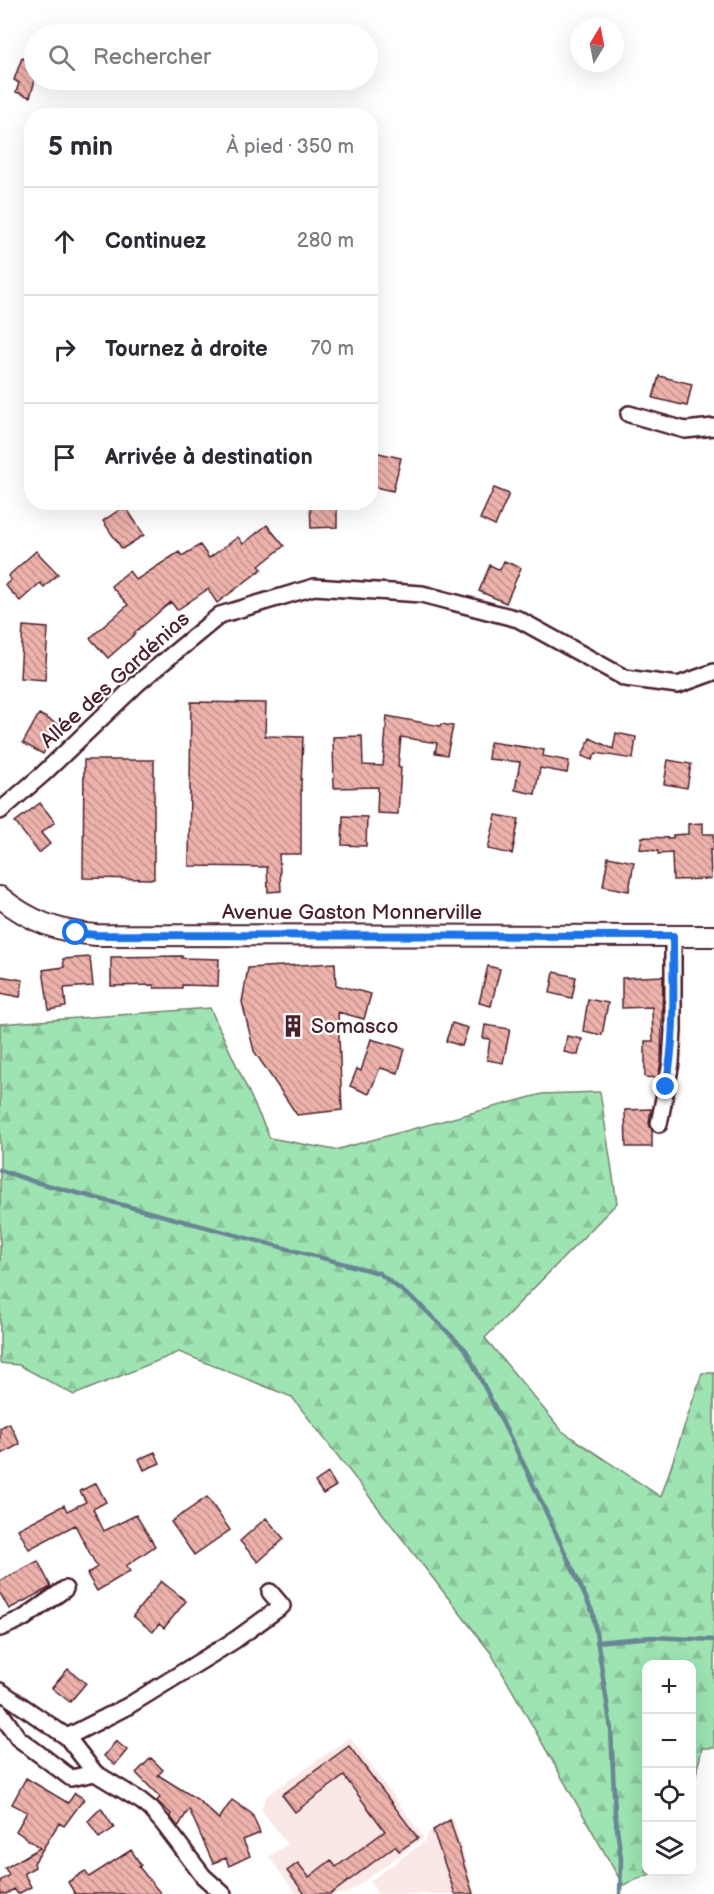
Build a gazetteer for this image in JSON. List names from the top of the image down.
{
  "streets": {
    "main road": ["Avenue Gaston Monnerville"],
    "street": ["Allée des Gardénias"]
  },
  "places": {
    "building": ["Somasco"]
  },
  "north": "top",
  "page": {
    "search": "Rechercher",
    "heading": ["5 min", "À pied · 350 m"],
    "list": [
      ["Continuez", "280 m"],
      ["Tournez à droite", "70 m"],
      "Arrivée à destination"
    ],
    "map_buttons": ["+", "−"]
  }
}
